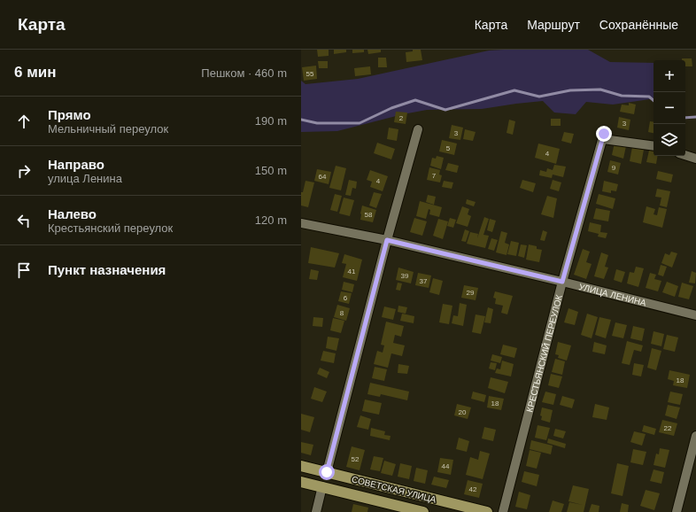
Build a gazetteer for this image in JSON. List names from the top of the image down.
{
  "streets": {
    "main road": ["СОВЕТСКАЯ УЛИЦА"],
    "street": ["УЛИЦА ЛЕНИНА", "КРЕСТЬЯНСКИЙ ПЕРЕУЛОК"]
  },
  "crossings": [
    ["УЛИЦА ЛЕНИНА", "КРЕСТЬЯНСКИЙ ПЕРЕУЛОК"]
  ],
  "house_numbers": [
    "55",
    "2",
    "3",
    "3",
    "5",
    "4",
    "9",
    "7",
    "64",
    "4",
    "58",
    "41",
    "39",
    "37",
    "29",
    "6",
    "8",
    "18",
    "18",
    "20",
    "22",
    "52",
    "44",
    "42"
  ],
  "page": {
    "header": "Карта",
    "nav": ["Карта", "Маршрут", "Сохранённые"],
    "heading": ["6 мин", "Пешком · 460 m"],
    "map_buttons": ["+", "−"],
    "list": [
      ["Прямо", "Мельничный переулок", "190 m"],
      ["Направо", "улица Ленина", "150 m"],
      ["Налево", "Крестьянский переулок", "120 m"],
      "Пункт назначения"
    ]
  }
}
